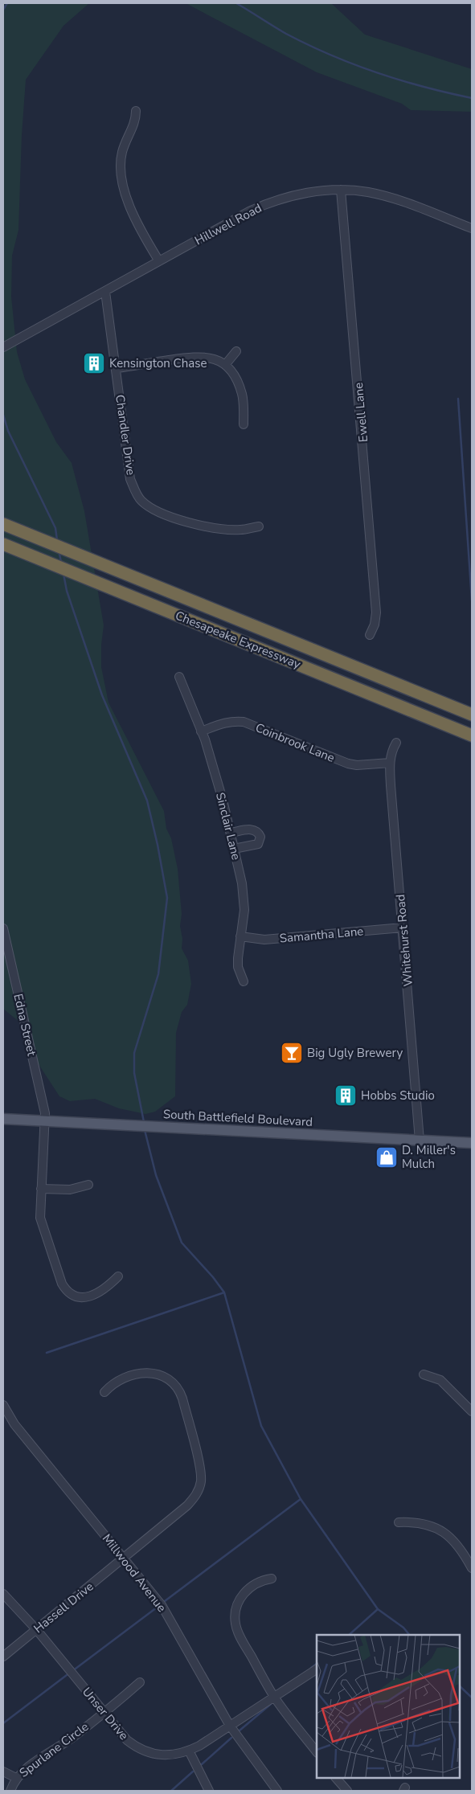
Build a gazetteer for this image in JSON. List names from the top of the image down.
{
  "streets": {
    "highway": ["Chesapeake Expressway"],
    "main road": ["South Battlefield Boulevard"],
    "street": [
      "Hillwell Road",
      "Ewell Lane",
      "Chandler Drive",
      "Coinbrook Lane",
      "Sinclair Lane",
      "Samantha Lane",
      "Whitehurst Road",
      "Edna Street",
      "Millwood Avenue",
      "Hassell Drive",
      "Unser Drive",
      "Spurlane Circle"
    ]
  },
  "crossings": [
    ["Hillwell Road", "Ewell Lane"],
    ["Hillwell Road", "Chandler Drive"],
    ["Coinbrook Lane", "Sinclair Lane"],
    ["Coinbrook Lane", "Whitehurst Road"],
    ["Sinclair Lane", "Samantha Lane"],
    ["Samantha Lane", "Whitehurst Road"],
    ["Whitehurst Road", "South Battlefield Boulevard"],
    ["Edna Street", "South Battlefield Boulevard"],
    ["Millwood Avenue", "Hassell Drive"],
    ["Millwood Avenue", "Unser Drive"],
    ["Hassell Drive", "Unser Drive"],
    ["Unser Drive", "Spurlane Circle"]
  ],
  "places": {
    "building": ["Kensington Chase", "Hobbs Studio"],
    "bar": ["Big Ugly Brewery"],
    "shop": ["D. Miller's Mulch"]
  }
}
